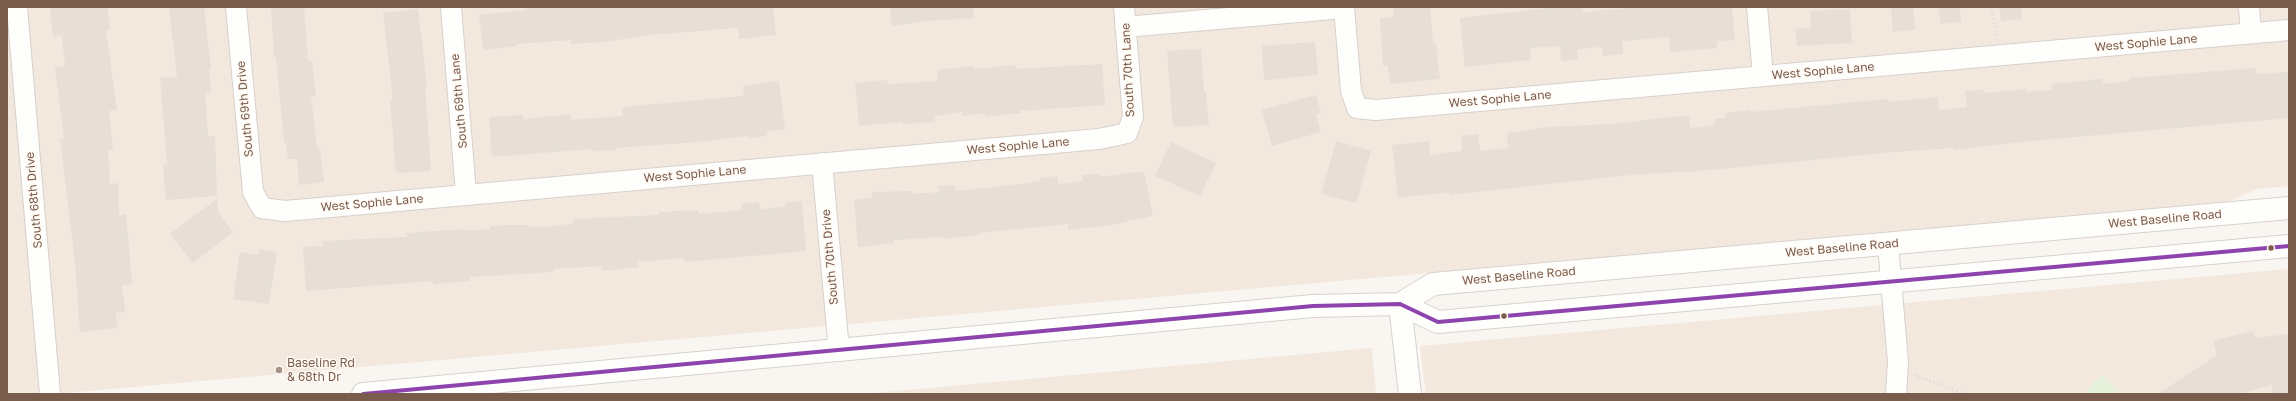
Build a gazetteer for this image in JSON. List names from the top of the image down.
{
  "streets": {
    "main road": ["West Baseline Road"],
    "street": [
      "West Sophie Lane",
      "South 70th Lane",
      "South 69th Lane",
      "South 69th Drive",
      "South 68th Drive",
      "South 70th Drive"
    ]
  },
  "crossings": [
    ["West Sophie Lane", "South 70th Lane"],
    ["West Sophie Lane", "South 69th Lane"],
    ["West Sophie Lane", "South 69th Drive"],
    ["West Sophie Lane", "South 70th Drive"],
    ["West Baseline Road", "South 70th Drive"]
  ],
  "places": ["Baseline Rd & 68th Dr"]
}
